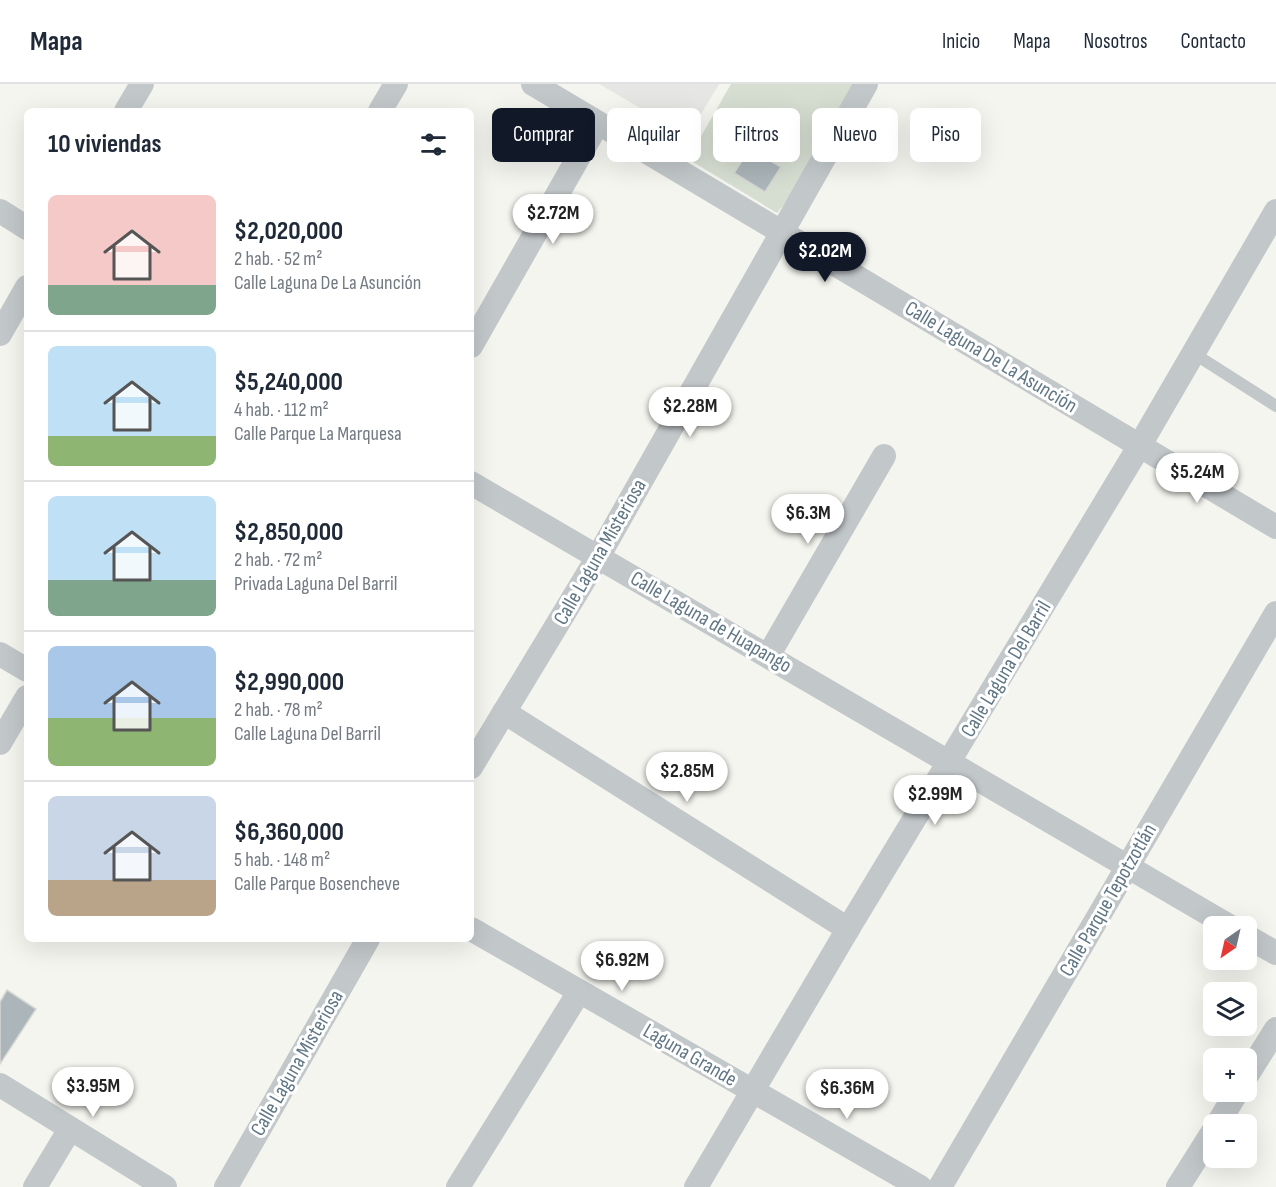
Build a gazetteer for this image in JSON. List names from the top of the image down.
{
  "streets": {
    "street": [
      "Calle Laguna De La Asunción",
      "Calle Laguna Misteriosa",
      "Calle Laguna de Huapango",
      "Calle Laguna Del Barril",
      "Calle Parque Tepotzotlán",
      "Laguna Grande"
    ]
  },
  "crossings": [
    ["Calle Laguna De La Asunción", "Calle Laguna Misteriosa"],
    ["Calle Laguna De La Asunción", "Calle Laguna Del Barril"],
    ["Calle Laguna Misteriosa", "Calle Laguna de Huapango"],
    ["Calle Laguna de Huapango", "Calle Laguna Del Barril"],
    ["Calle Laguna de Huapango", "Calle Parque Tepotzotlán"],
    ["Calle Laguna Del Barril", "Laguna Grande"]
  ],
  "north": "bottom left",
  "page": {
    "header": "Mapa",
    "nav": [
      "Inicio",
      "Mapa",
      "Nosotros",
      "Contacto"
    ],
    "chip": [
      "Comprar",
      "Alquilar",
      "Filtros",
      "Nuevo",
      "Piso"
    ],
    "heading": "10 viviendas",
    "list": [
      {
        "name": "$2,020,000",
        "note": "2 hab. · 52 m² · Calle Laguna De La Asunción"
      },
      {
        "name": "$5,240,000",
        "note": "4 hab. · 112 m² · Calle Parque La Marquesa"
      },
      {
        "name": "$2,850,000",
        "note": "2 hab. · 72 m² · Privada Laguna Del Barril"
      },
      {
        "name": "$2,990,000",
        "note": "2 hab. · 78 m² · Calle Laguna Del Barril"
      },
      {
        "name": "$6,360,000",
        "note": "5 hab. · 148 m² · Calle Parque Bosencheve"
      }
    ],
    "price": [
      "$2.72M",
      "$2.02M",
      "$2.28M",
      "$5.24M",
      "$6.3M",
      "$2.85M",
      "$2.99M",
      "$6.92M",
      "$3.95M",
      "$6.36M"
    ],
    "map_buttons": ["+", "−"]
  }
}
